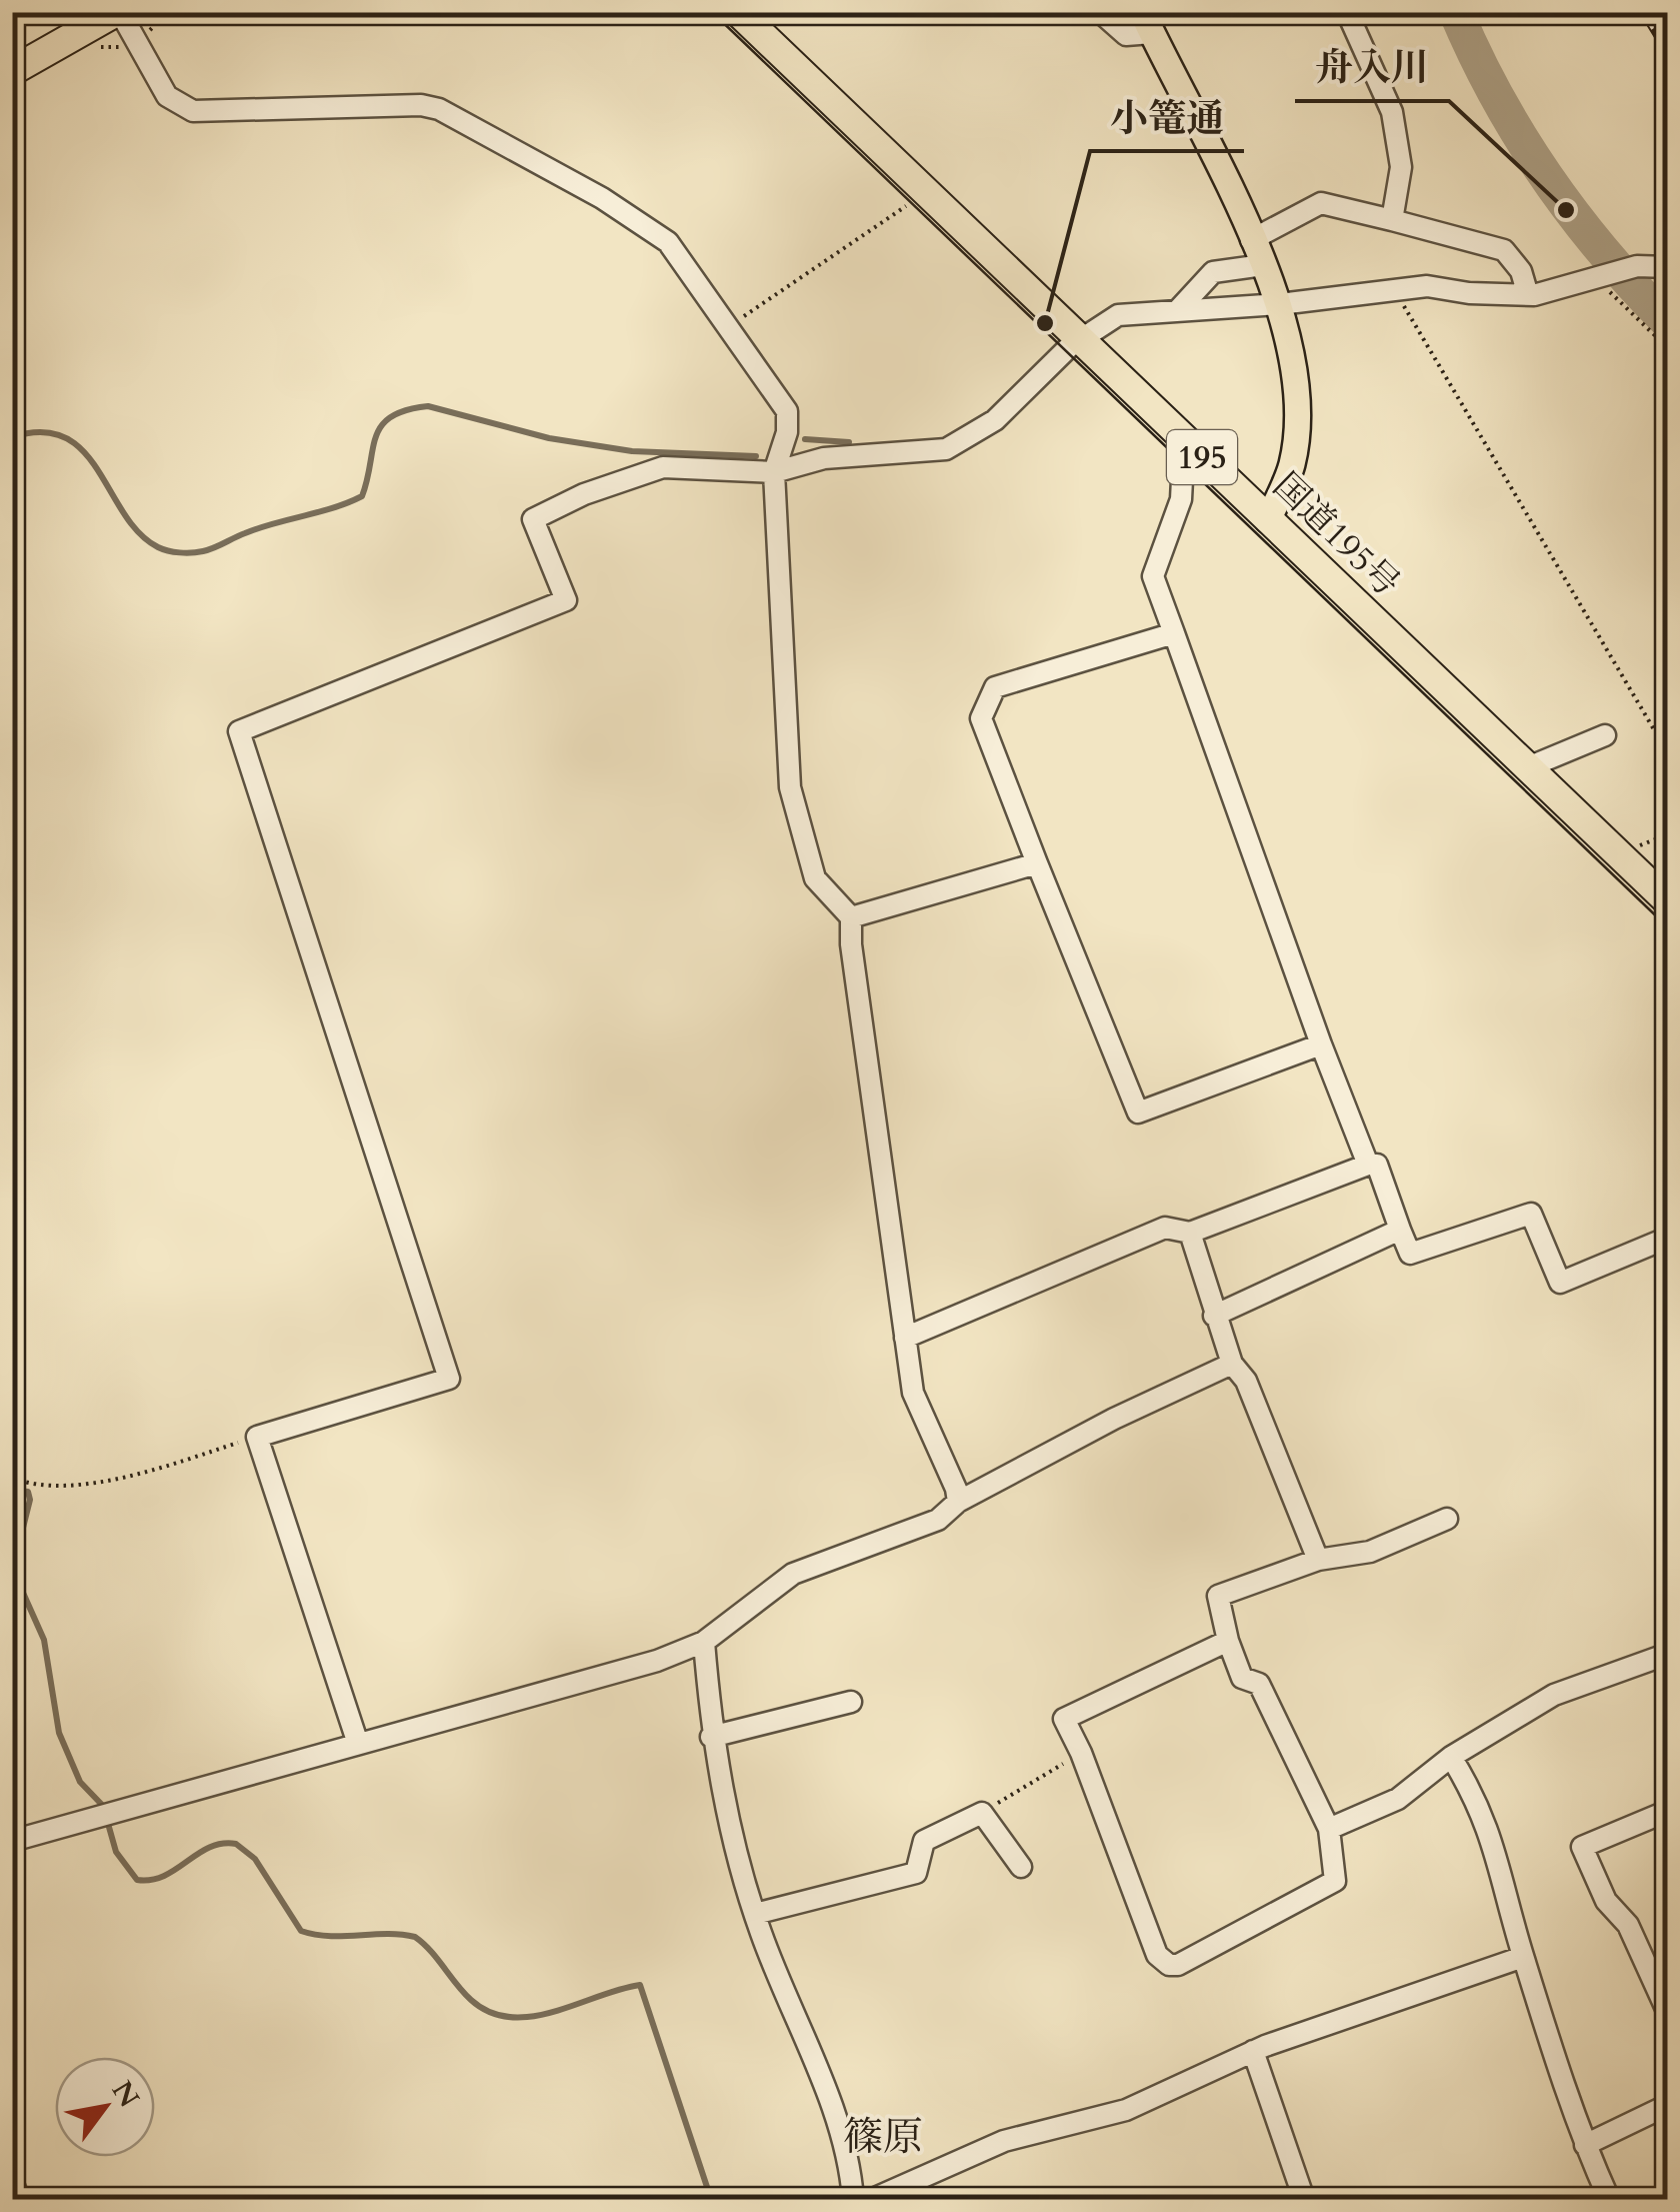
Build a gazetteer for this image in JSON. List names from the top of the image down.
{
  "streets": {
    "highway": ["195", "国道195号"]
  },
  "districts": ["篠原"],
  "places": ["舟入川", "小篭通"],
  "north": "top right"
}
